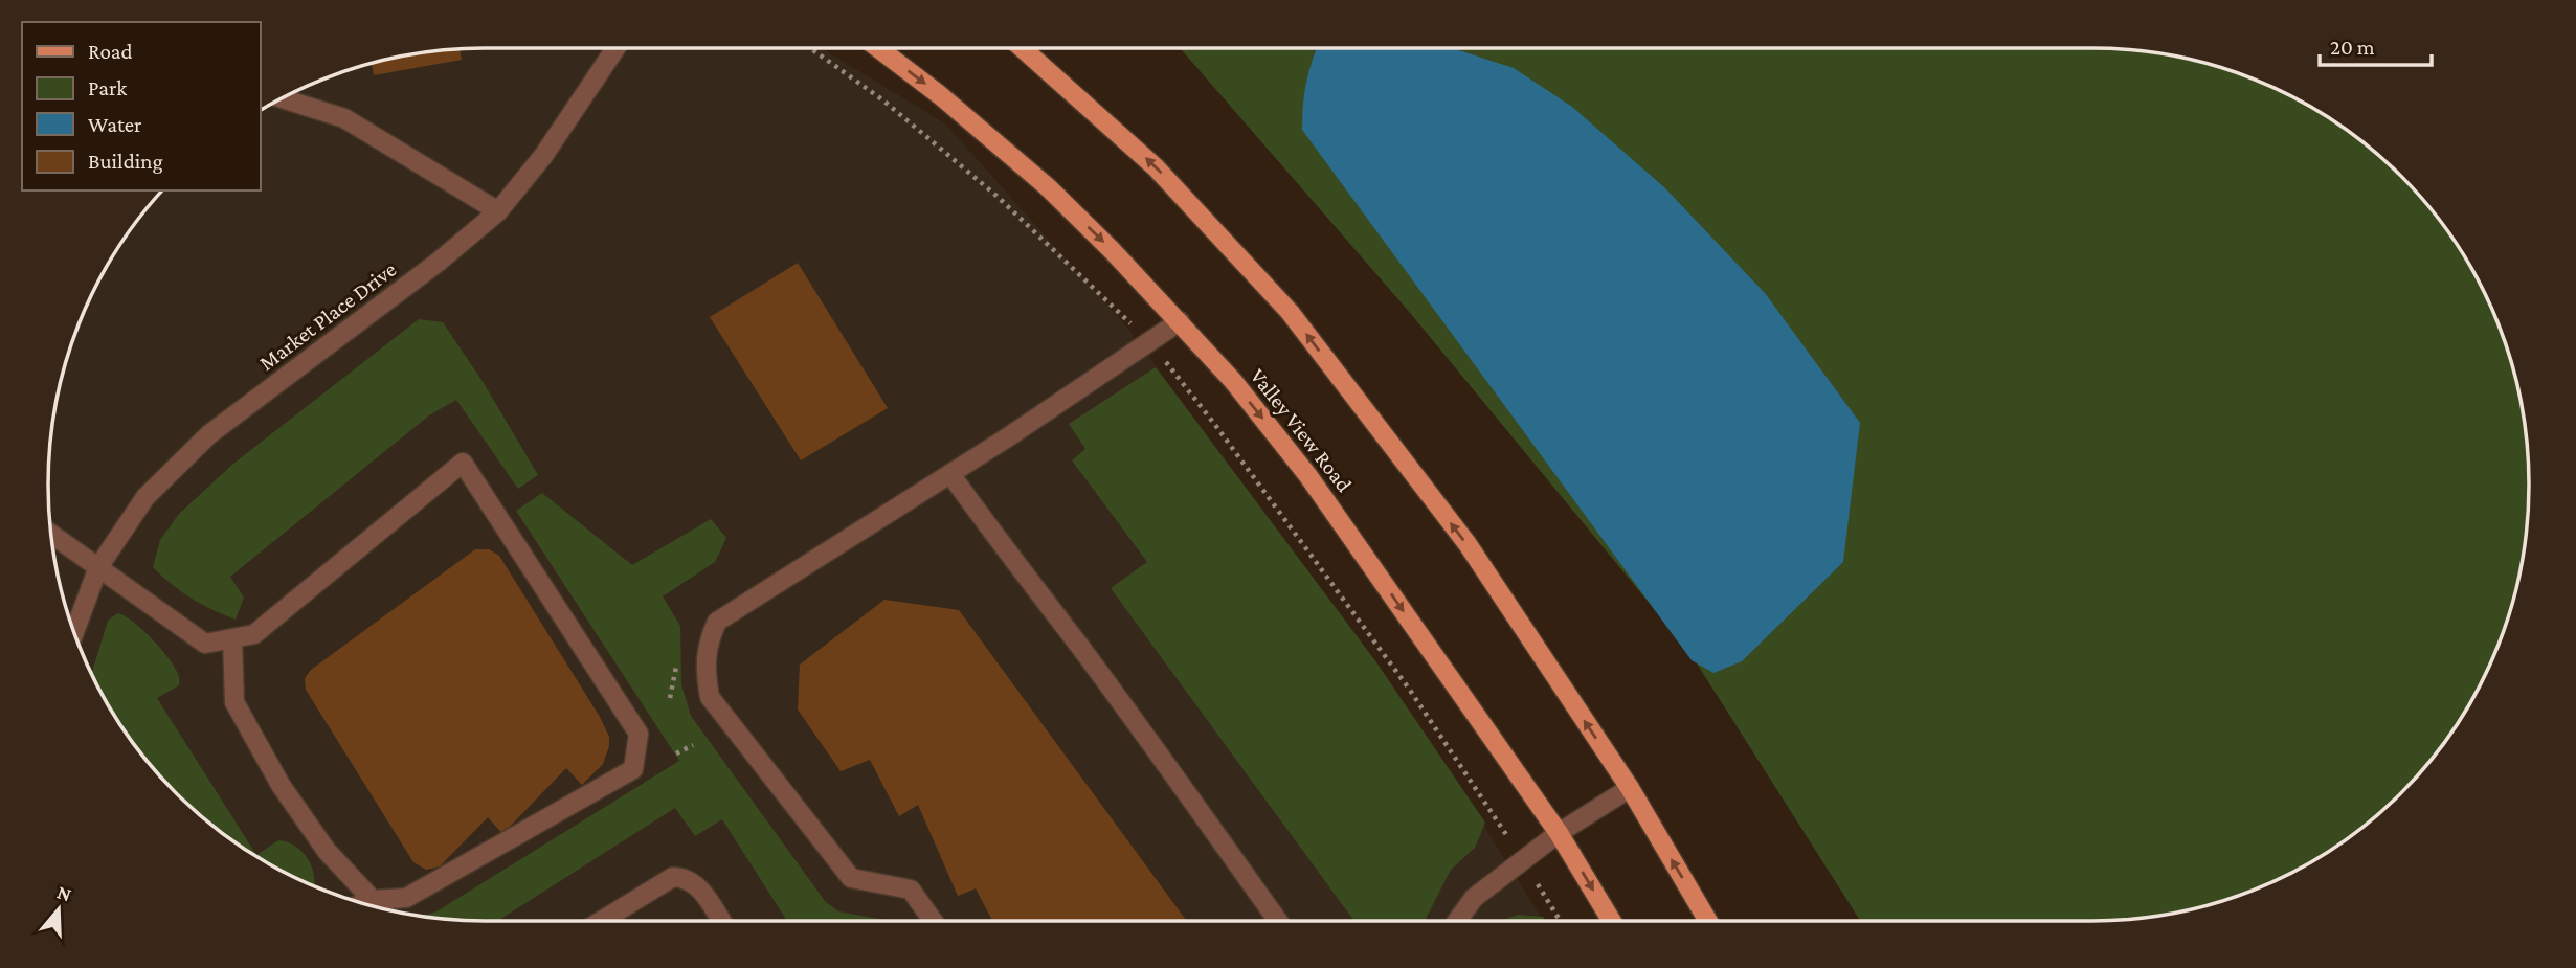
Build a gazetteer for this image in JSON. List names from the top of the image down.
{
  "streets": {
    "main road": ["Valley View Road"],
    "street": ["Market Place Drive"]
  },
  "legend": [
    "Road",
    "Park",
    "Water",
    "Building"
  ],
  "scale_bar": "20 m",
  "north": "top"
}
